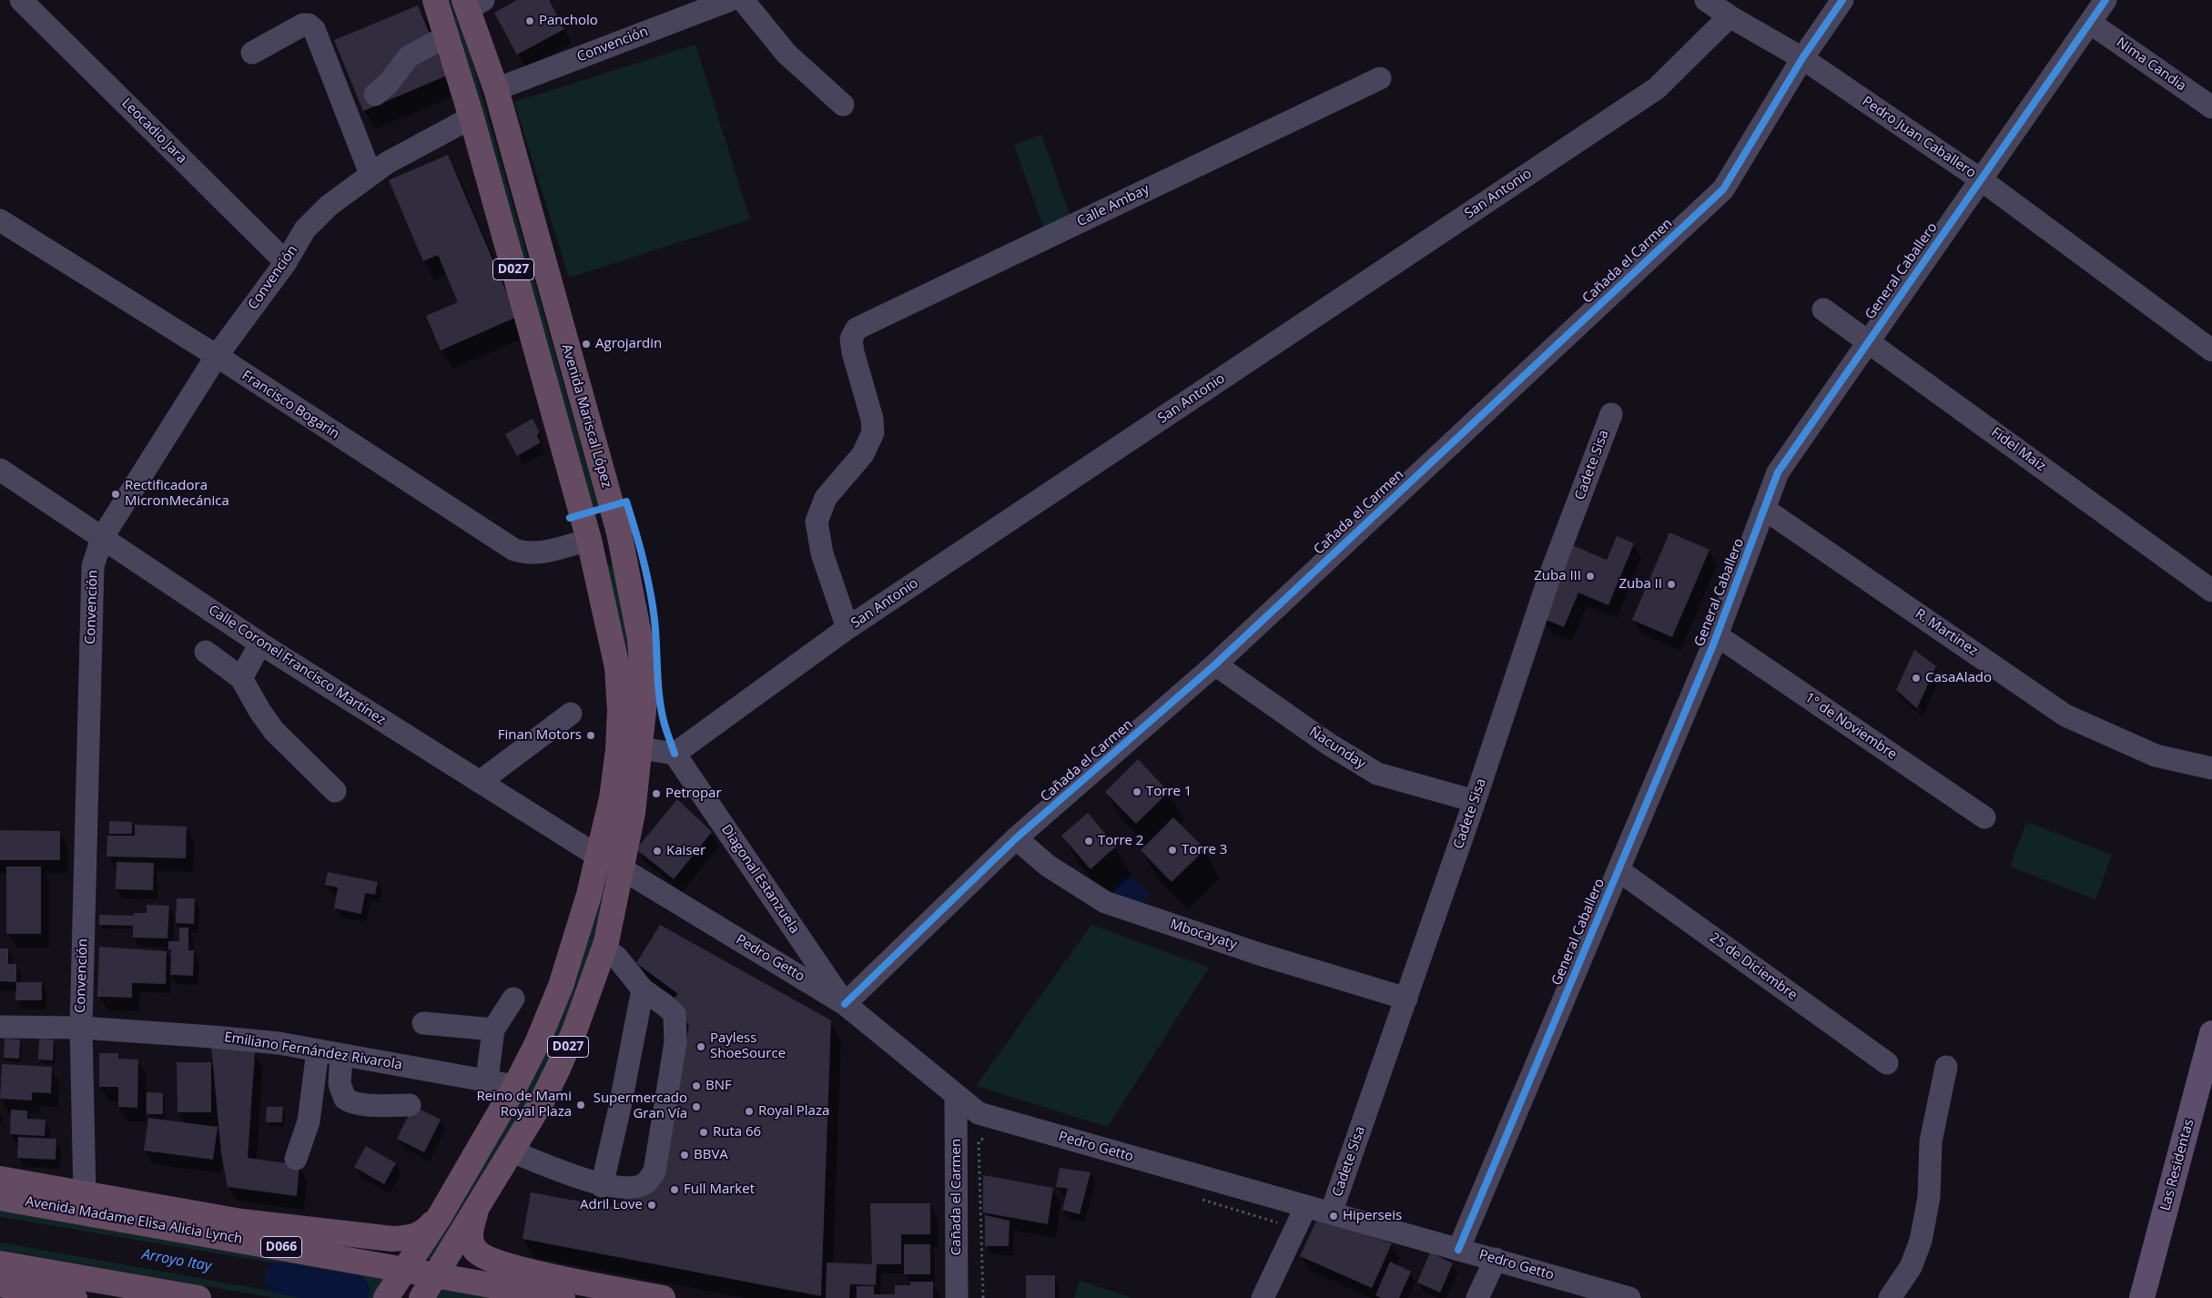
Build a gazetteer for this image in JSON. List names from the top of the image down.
{
  "streets": {
    "highway": [
      "D027",
      "Avenida Mariscal López",
      "Avenida Madame Elisa Alicia Lynch",
      "D066"
    ],
    "main road": ["Las Residentas"],
    "street": [
      "Convención",
      "Nima Candia",
      "Leocadio Jara",
      "Pedro Juan Caballero",
      "San Antonio",
      "Calle Ambay",
      "Cañada el Carmen",
      "General Caballero",
      "Francisco Bogarín",
      "Fidel Maiz",
      "Cadete Sisa",
      "R. Martinez",
      "Calle Coronel Francisco Martínez",
      "1° de Noviembre",
      "Ñacunday",
      "Diagonal Estanzuela",
      "Mbocayaty",
      "Pedro Getto",
      "25 de Diciembre",
      "Emiliano Fernández Rivarola"
    ]
  },
  "crossings": [
    ["Convención", "Leocadio Jara"],
    ["Convención", "D027"],
    ["Convención", "Francisco Bogarín"],
    ["Convención", "Avenida Mariscal López"],
    ["Convención", "Calle Coronel Francisco Martínez"],
    ["Convención", "Emiliano Fernández Rivarola"],
    ["Nima Candia", "General Caballero"],
    ["Pedro Juan Caballero", "San Antonio"],
    ["Pedro Juan Caballero", "Cañada el Carmen"],
    ["Pedro Juan Caballero", "General Caballero"],
    ["San Antonio", "Calle Ambay"],
    ["San Antonio", "Diagonal Estanzuela"],
    ["Cañada el Carmen", "Ñacunday"],
    ["Cañada el Carmen", "Diagonal Estanzuela"],
    ["Cañada el Carmen", "Mbocayaty"],
    ["Cañada el Carmen", "Pedro Getto"],
    ["D027", "Francisco Bogarín"],
    ["D027", "Avenida Mariscal López"],
    ["D027", "Calle Coronel Francisco Martínez"],
    ["D027", "Pedro Getto"],
    ["D027", "Emiliano Fernández Rivarola"],
    ["General Caballero", "Fidel Maiz"],
    ["General Caballero", "R. Martinez"],
    ["General Caballero", "1° de Noviembre"],
    ["General Caballero", "Pedro Getto"],
    ["General Caballero", "25 de Diciembre"],
    ["Avenida Mariscal López", "Pedro Getto"],
    ["Cadete Sisa", "Ñacunday"],
    ["Cadete Sisa", "Mbocayaty"],
    ["Cadete Sisa", "Pedro Getto"],
    ["Diagonal Estanzuela", "Pedro Getto"]
  ],
  "water": ["Arroyo Itay"],
  "places": [
    "Pancholo",
    "Agrojardin",
    "Rectificadora MicronMecánica",
    "Zuba III",
    "Zuba II",
    "CasaAlado",
    "Finan Motors",
    "Torre 1",
    "Petropar",
    "Torre 2",
    "Torre 3",
    "Kaiser",
    "Payless ShoeSource",
    "BNF",
    "Reino de Mami Royal Plaza",
    "Supermercado Gran Vía",
    "Royal Plaza",
    "Ruta 66",
    "BBVA",
    "Full Market",
    "Adril Love",
    "Hiperseis"
  ]
}
